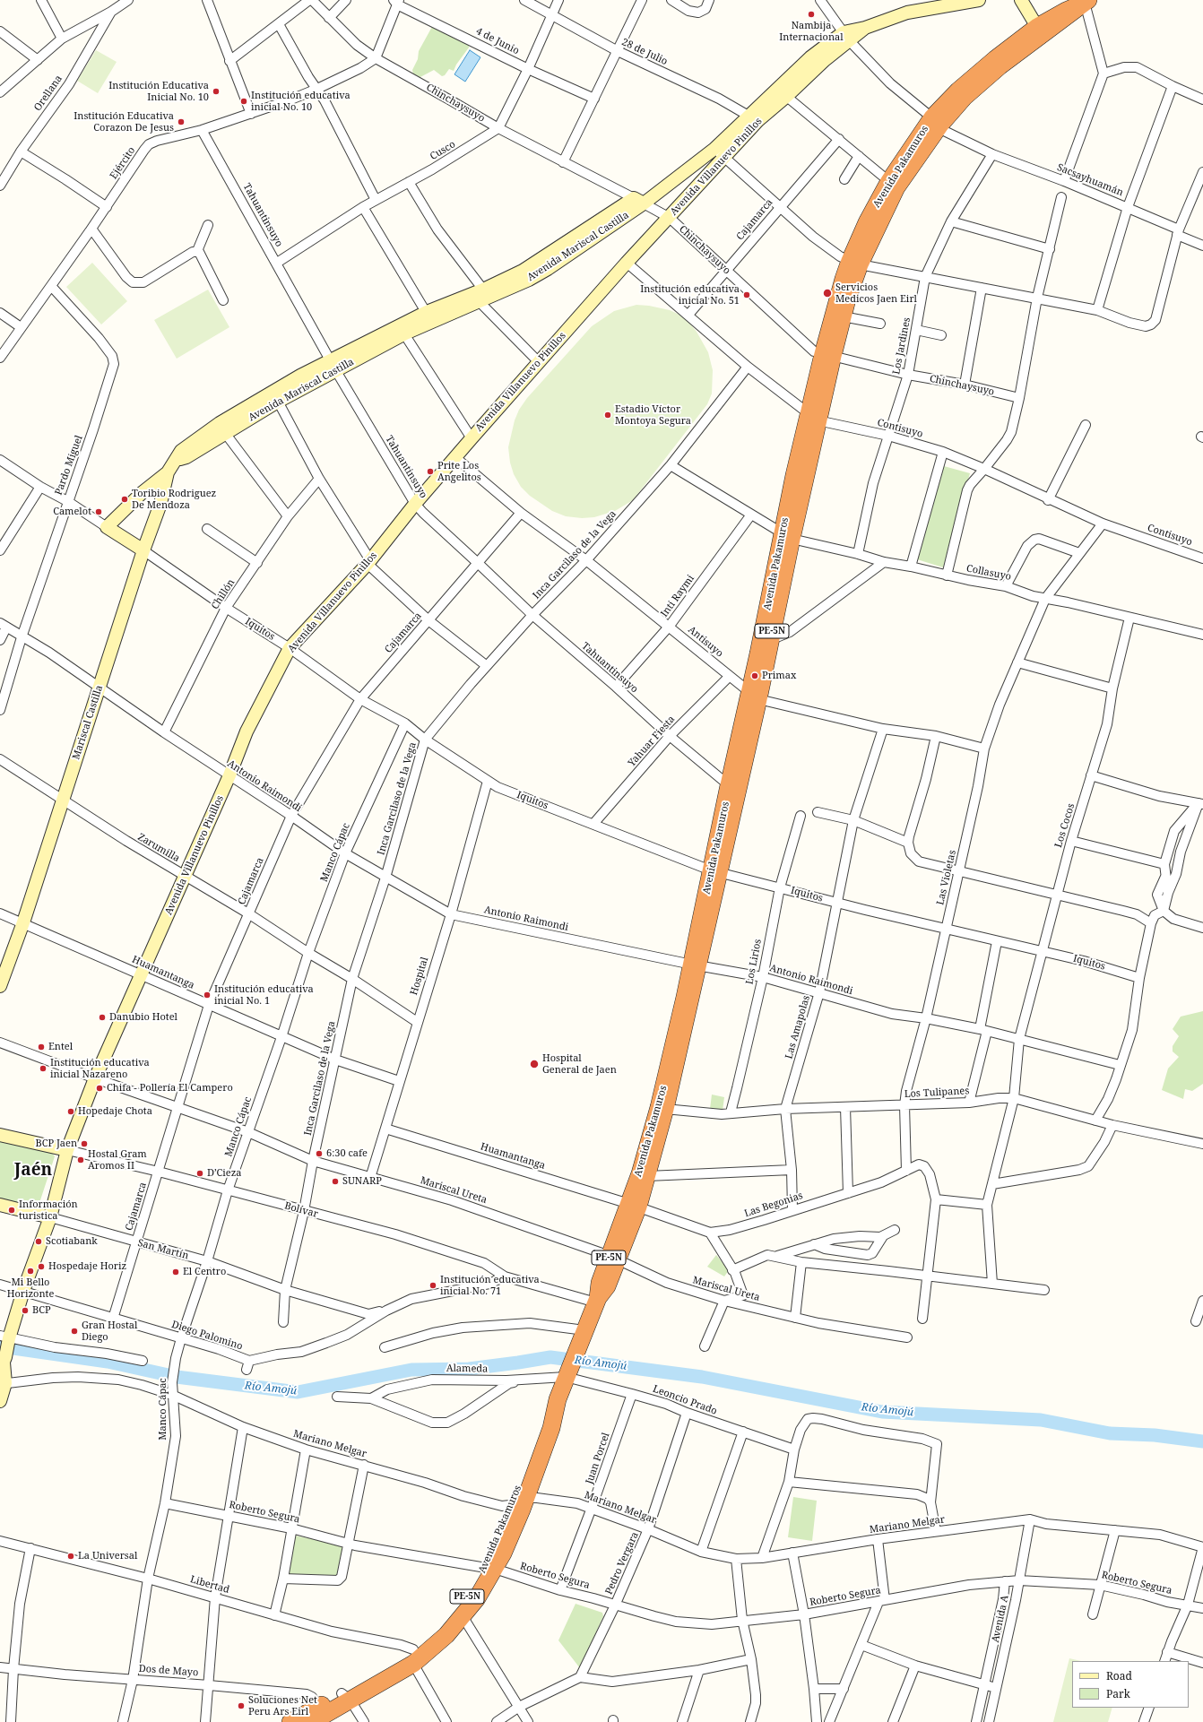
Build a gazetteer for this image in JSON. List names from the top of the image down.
{
  "streets": {
    "highway": ["Avenida Pakamuros", "PE-5N"],
    "street": [
      "4 de Junio",
      "28 de Julio",
      "Orellana",
      "Chinchaysuyo",
      "Cusco",
      "Ejército",
      "Avenida Villanuevo Pinillos",
      "Sacsayhuamán",
      "Tahuantinsuyo",
      "Cajamarca",
      "Avenida Mariscal Castilla",
      "Los Jardines",
      "Contisuyo",
      "Pardo Miguel",
      "Inca Garcilaso de la Vega",
      "Collasuyo",
      "Chillón",
      "Inti Raymi",
      "Iquitos",
      "Antisuyo",
      "Mariscal Castilla",
      "Yahuar Fiesta",
      "Antonio Raimondi",
      "Los Cocos",
      "Zarumilla",
      "Manco Cápac",
      "Las Violetas",
      "Los Lirios",
      "Huamantanga",
      "Hospital",
      "Las Amapolas",
      "Los Tulipanes",
      "Mariscal Ureta",
      "Las Begonias",
      "Bolívar",
      "San Martín",
      "Diego Palomino",
      "Alameda",
      "Leoncio Prado",
      "Mariano Melgar",
      "Juan Porcel",
      "Roberto Segura",
      "Pedro Vergara",
      "Libertad",
      "Avenida A",
      "Dos de Mayo"
    ]
  },
  "crossings": [
    ["4 de Junio", "Cusco"],
    ["28 de Julio", "Cusco"],
    ["28 de Julio", "Avenida Villanuevo Pinillos"],
    ["28 de Julio", "Avenida Mariscal Castilla"],
    ["Chinchaysuyo", "Cusco"],
    ["Chinchaysuyo", "Ejército"],
    ["Chinchaysuyo", "Avenida Villanuevo Pinillos"],
    ["Chinchaysuyo", "Avenida Pakamuros"],
    ["Chinchaysuyo", "Cajamarca"],
    ["Chinchaysuyo", "Avenida Mariscal Castilla"],
    ["Chinchaysuyo", "Los Jardines"],
    ["Cusco", "Tahuantinsuyo"],
    ["Ejército", "Tahuantinsuyo"],
    ["Ejército", "Pardo Miguel"],
    ["Avenida Villanuevo Pinillos", "Tahuantinsuyo"],
    ["Avenida Villanuevo Pinillos", "Avenida Mariscal Castilla"],
    ["Avenida Villanuevo Pinillos", "Contisuyo"],
    ["Avenida Villanuevo Pinillos", "Iquitos"],
    ["Avenida Villanuevo Pinillos", "Antisuyo"],
    ["Avenida Villanuevo Pinillos", "Antonio Raimondi"],
    ["Avenida Villanuevo Pinillos", "Zarumilla"],
    ["Avenida Villanuevo Pinillos", "Huamantanga"],
    ["Avenida Villanuevo Pinillos", "Mariscal Ureta"],
    ["Avenida Villanuevo Pinillos", "Bolívar"],
    ["Avenida Villanuevo Pinillos", "San Martín"],
    ["Avenida Villanuevo Pinillos", "Diego Palomino"],
    ["Avenida Villanuevo Pinillos", "Mariano Melgar"],
    ["Avenida Pakamuros", "Sacsayhuamán"],
    ["Avenida Pakamuros", "Tahuantinsuyo"],
    ["Avenida Pakamuros", "Contisuyo"],
    ["Avenida Pakamuros", "Collasuyo"],
    ["Avenida Pakamuros", "Iquitos"],
    ["Avenida Pakamuros", "PE-5N"],
    ["Avenida Pakamuros", "Antisuyo"],
    ["Avenida Pakamuros", "Antonio Raimondi"],
    ["Avenida Pakamuros", "Huamantanga"],
    ["Avenida Pakamuros", "Los Tulipanes"],
    ["Avenida Pakamuros", "Mariscal Ureta"],
    ["Avenida Pakamuros", "Las Begonias"],
    ["Avenida Pakamuros", "Bolívar"],
    ["Avenida Pakamuros", "Alameda"],
    ["Avenida Pakamuros", "Leoncio Prado"],
    ["Avenida Pakamuros", "Roberto Segura"],
    ["Avenida Pakamuros", "Libertad"],
    ["Sacsayhuamán", "Avenida Mariscal Castilla"],
    ["Sacsayhuamán", "Los Jardines"],
    ["Tahuantinsuyo", "Cajamarca"],
    ["Tahuantinsuyo", "Avenida Mariscal Castilla"],
    ["Tahuantinsuyo", "Inca Garcilaso de la Vega"],
    ["Tahuantinsuyo", "Inti Raymi"],
    ["Tahuantinsuyo", "Yahuar Fiesta"],
    ["Cajamarca", "Contisuyo"],
    ["Cajamarca", "Iquitos"],
    ["Cajamarca", "Antisuyo"],
    ["Cajamarca", "Antonio Raimondi"],
    ["Cajamarca", "Zarumilla"],
    ["Cajamarca", "Huamantanga"],
    ["Cajamarca", "Mariscal Ureta"],
    ["Cajamarca", "Bolívar"],
    ["Cajamarca", "San Martín"],
    ["Cajamarca", "Diego Palomino"],
    ["Avenida Mariscal Castilla", "Mariscal Castilla"],
    ["Los Jardines", "Contisuyo"],
    ["Los Jardines", "Collasuyo"],
    ["Contisuyo", "Inca Garcilaso de la Vega"],
    ["Contisuyo", "Las Violetas"],
    ["Pardo Miguel", "Iquitos"],
    ["Pardo Miguel", "Antonio Raimondi"],
    ["Inca Garcilaso de la Vega", "Collasuyo"],
    ["Inca Garcilaso de la Vega", "Iquitos"],
    ["Inca Garcilaso de la Vega", "Antisuyo"],
    ["Inca Garcilaso de la Vega", "Antonio Raimondi"],
    ["Inca Garcilaso de la Vega", "Zarumilla"],
    ["Inca Garcilaso de la Vega", "Huamantanga"],
    ["Inca Garcilaso de la Vega", "Mariscal Ureta"],
    ["Inca Garcilaso de la Vega", "Bolívar"],
    ["Inca Garcilaso de la Vega", "San Martín"],
    ["Collasuyo", "Inti Raymi"],
    ["Collasuyo", "Los Cocos"],
    ["Collasuyo", "Las Violetas"],
    ["Chillón", "Iquitos"],
    ["Chillón", "Antonio Raimondi"],
    ["Inti Raymi", "Antisuyo"],
    ["Iquitos", "Mariscal Castilla"],
    ["Iquitos", "Yahuar Fiesta"],
    ["Iquitos", "Los Cocos"],
    ["Iquitos", "Manco Cápac"],
    ["Iquitos", "Las Violetas"],
    ["Iquitos", "Los Lirios"],
    ["Iquitos", "Hospital"],
    ["Iquitos", "Las Amapolas"],
    ["PE-5N", "Alameda"],
    ["PE-5N", "Leoncio Prado"],
    ["PE-5N", "Mariano Melgar"],
    ["PE-5N", "Roberto Segura"],
    ["PE-5N", "Libertad"],
    ["PE-5N", "Dos de Mayo"],
    ["Antisuyo", "Yahuar Fiesta"],
    ["Antisuyo", "Las Violetas"],
    ["Antisuyo", "Las Amapolas"],
    ["Mariscal Castilla", "Antonio Raimondi"],
    ["Mariscal Castilla", "Zarumilla"],
    ["Mariscal Castilla", "Huamantanga"],
    ["Antonio Raimondi", "Los Cocos"],
    ["Antonio Raimondi", "Manco Cápac"],
    ["Antonio Raimondi", "Las Violetas"],
    ["Antonio Raimondi", "Los Lirios"],
    ["Antonio Raimondi", "Hospital"],
    ["Antonio Raimondi", "Las Amapolas"],
    ["Los Cocos", "Los Tulipanes"],
    ["Zarumilla", "Manco Cápac"],
    ["Zarumilla", "Hospital"],
    ["Manco Cápac", "Huamantanga"],
    ["Manco Cápac", "Mariscal Ureta"],
    ["Manco Cápac", "Bolívar"],
    ["Manco Cápac", "San Martín"],
    ["Manco Cápac", "Diego Palomino"],
    ["Manco Cápac", "Mariano Melgar"],
    ["Manco Cápac", "Roberto Segura"],
    ["Manco Cápac", "Libertad"],
    ["Manco Cápac", "Dos de Mayo"],
    ["Las Violetas", "Los Tulipanes"],
    ["Las Violetas", "Las Begonias"],
    ["Los Lirios", "Los Tulipanes"],
    ["Huamantanga", "Hospital"],
    ["Huamantanga", "Las Begonias"],
    ["Hospital", "Mariscal Ureta"],
    ["Las Amapolas", "Los Tulipanes"],
    ["Las Amapolas", "Las Begonias"],
    ["Bolívar", "Diego Palomino"],
    ["San Martín", "Diego Palomino"],
    ["Alameda", "Leoncio Prado"],
    ["Leoncio Prado", "Juan Porcel"],
    ["Leoncio Prado", "Pedro Vergara"],
    ["Mariano Melgar", "Juan Porcel"],
    ["Mariano Melgar", "Pedro Vergara"],
    ["Mariano Melgar", "Avenida A"],
    ["Juan Porcel", "Roberto Segura"],
    ["Roberto Segura", "Pedro Vergara"],
    ["Roberto Segura", "Avenida A"]
  ],
  "districts": ["Jaén"],
  "water": ["Río Amojú"],
  "places": [
    "Nambija Internacional",
    "Institución Educativa Inicial No. 10",
    "Institución educativa inicial No. 10",
    "Institución Educativa Corazon De Jesus",
    "Servicios Medicos Jaen Eirl",
    "Institución educativa inicial No. 51",
    "Estadio Víctor Montoya Segura",
    "Prite Los Angelitos",
    "Toribio Rodriguez De Mendoza",
    "Camelot",
    "Primax",
    "Institución educativa inicial No. 1",
    "Danubio Hotel",
    "Entel",
    "Hospital General de Jaen",
    "Institución educativa inicial Nazareno",
    "Chifa - Pollería El Campero",
    "Hopedaje Chota",
    "BCP Jaen",
    "6:30 cafe",
    "Hostal Gram Aromos II",
    "D’Cieza",
    "SUNARP",
    "Información turistica",
    "Scotiabank",
    "Hospedaje Horiz",
    "Mi Bello Horizonte",
    "El Centro",
    "Institución educativa inicial No. 71",
    "BCP",
    "Gran Hostal Diego",
    "La Universal",
    "Soluciones Net Peru Ars Eirl"
  ],
  "legend": ["Road", "Park"]
}
